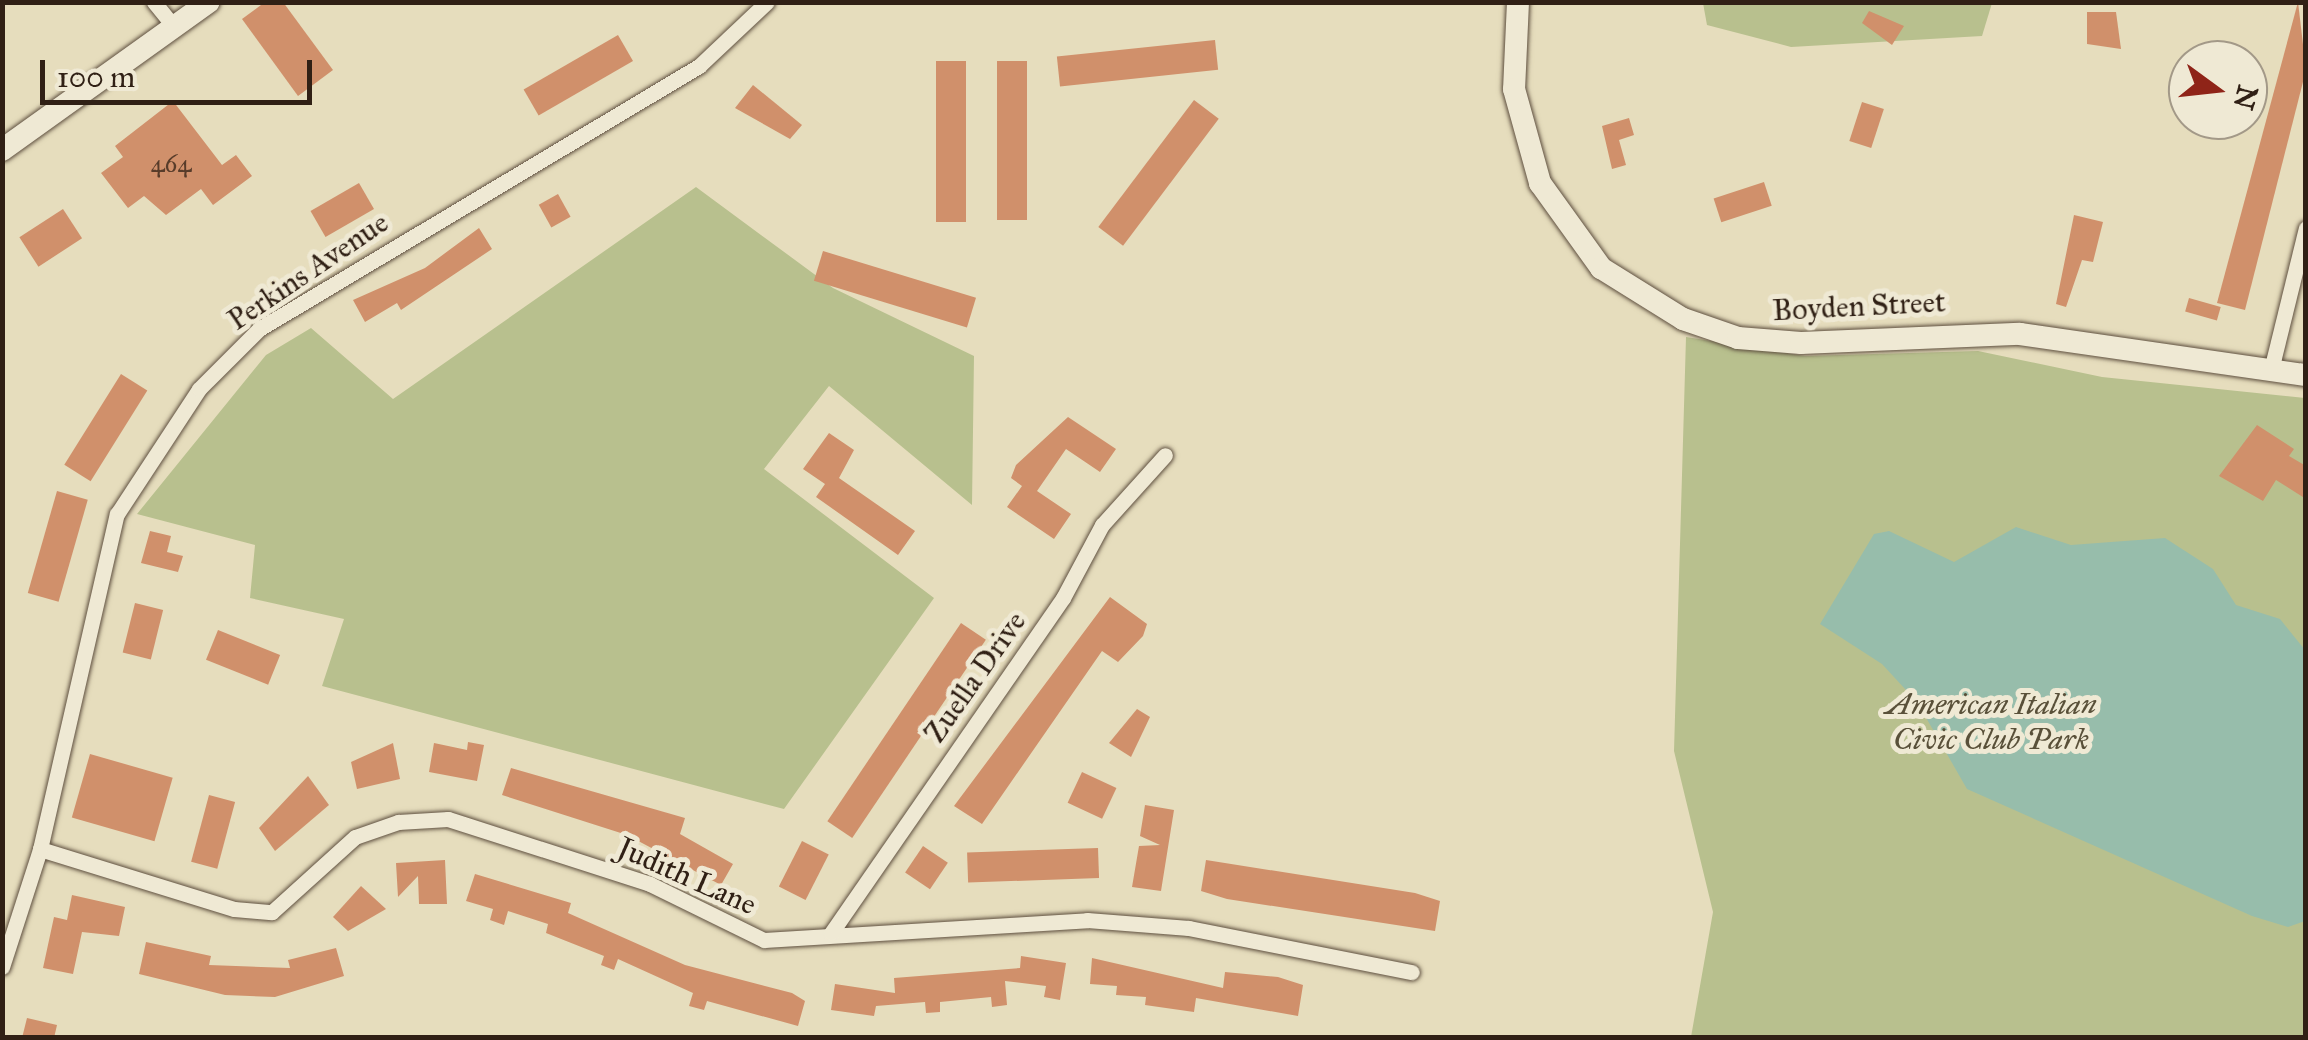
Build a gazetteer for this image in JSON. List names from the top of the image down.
{
  "streets": {
    "street": [
      "Perkins Avenue",
      "Boyden Street",
      "Zuella Drive",
      "Judith Lane"
    ]
  },
  "crossings": [
    ["Perkins Avenue", "Judith Lane"],
    ["Zuella Drive", "Judith Lane"]
  ],
  "parks": ["American Italian Civic Club Park"],
  "house_numbers": ["464"],
  "scale_bar": "100 m",
  "north": "right"
}
